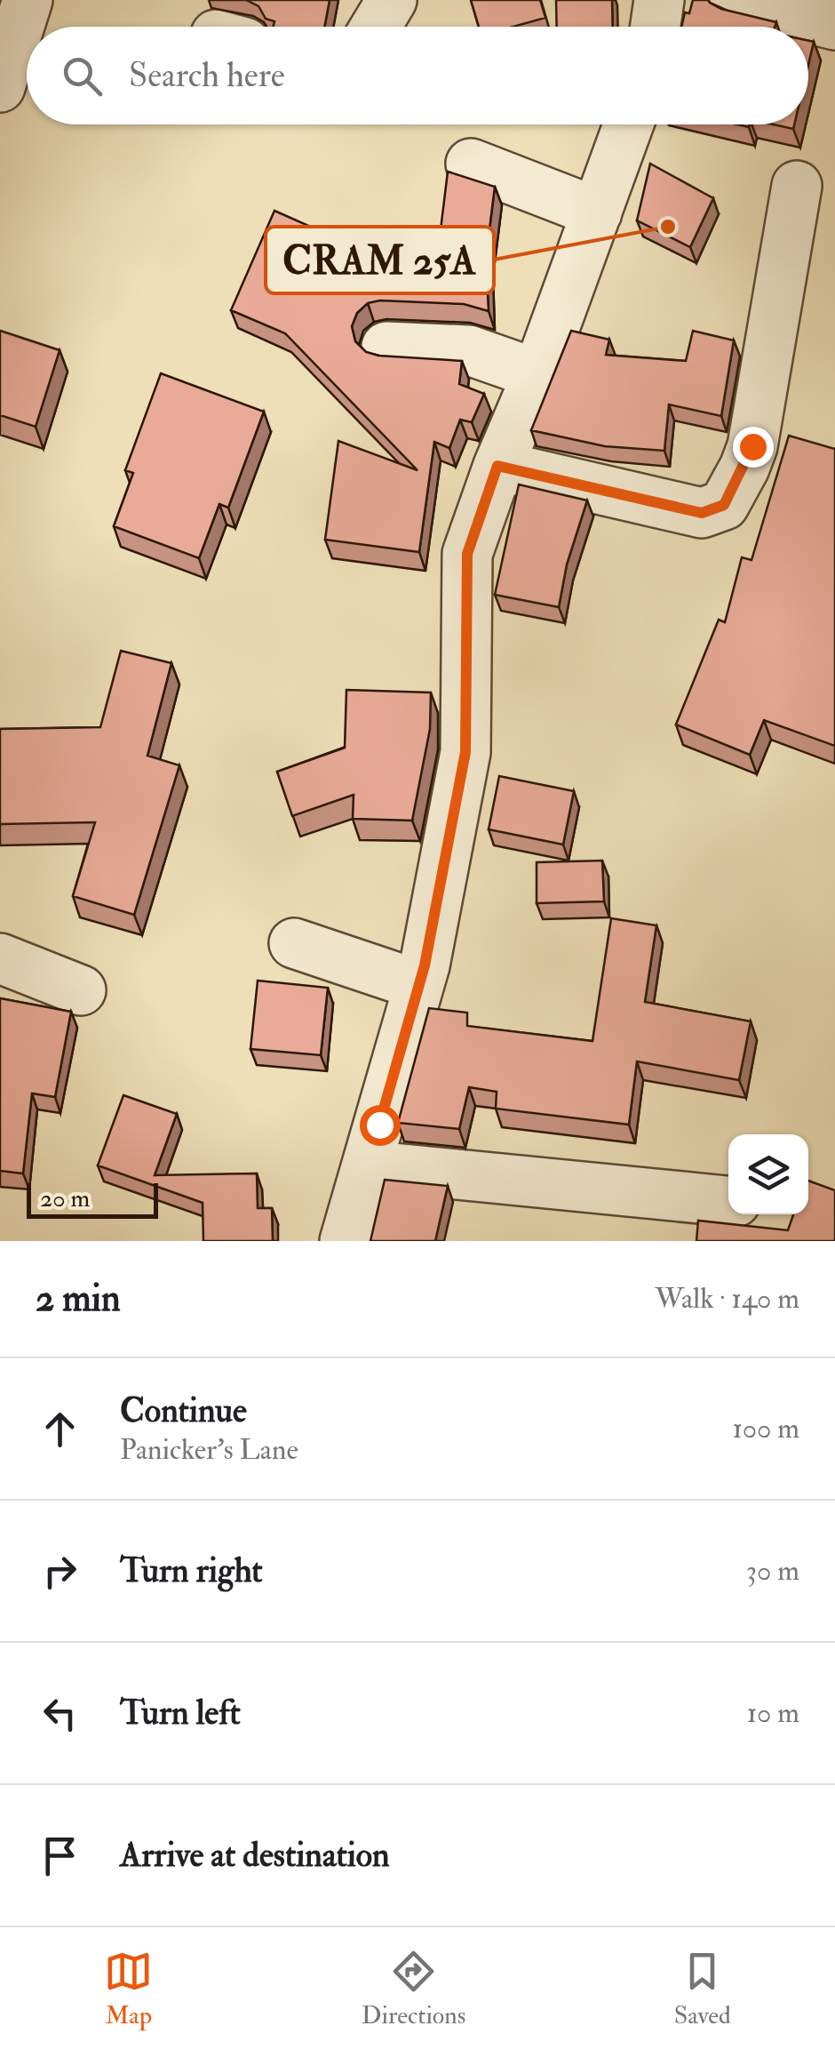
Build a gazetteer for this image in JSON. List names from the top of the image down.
{
  "places": ["CRAM 25A"],
  "scale_bar": "20 m",
  "page": {
    "search": "Search here",
    "scale": "20 m",
    "heading": ["2 min", "Walk · 140 m"],
    "list": [
      ["Continue", "Panicker's Lane", "100 m"],
      ["Turn right", "30 m"],
      ["Turn left", "10 m"],
      "Arrive at destination"
    ],
    "nav": ["Map", "Directions", "Saved"]
  }
}
